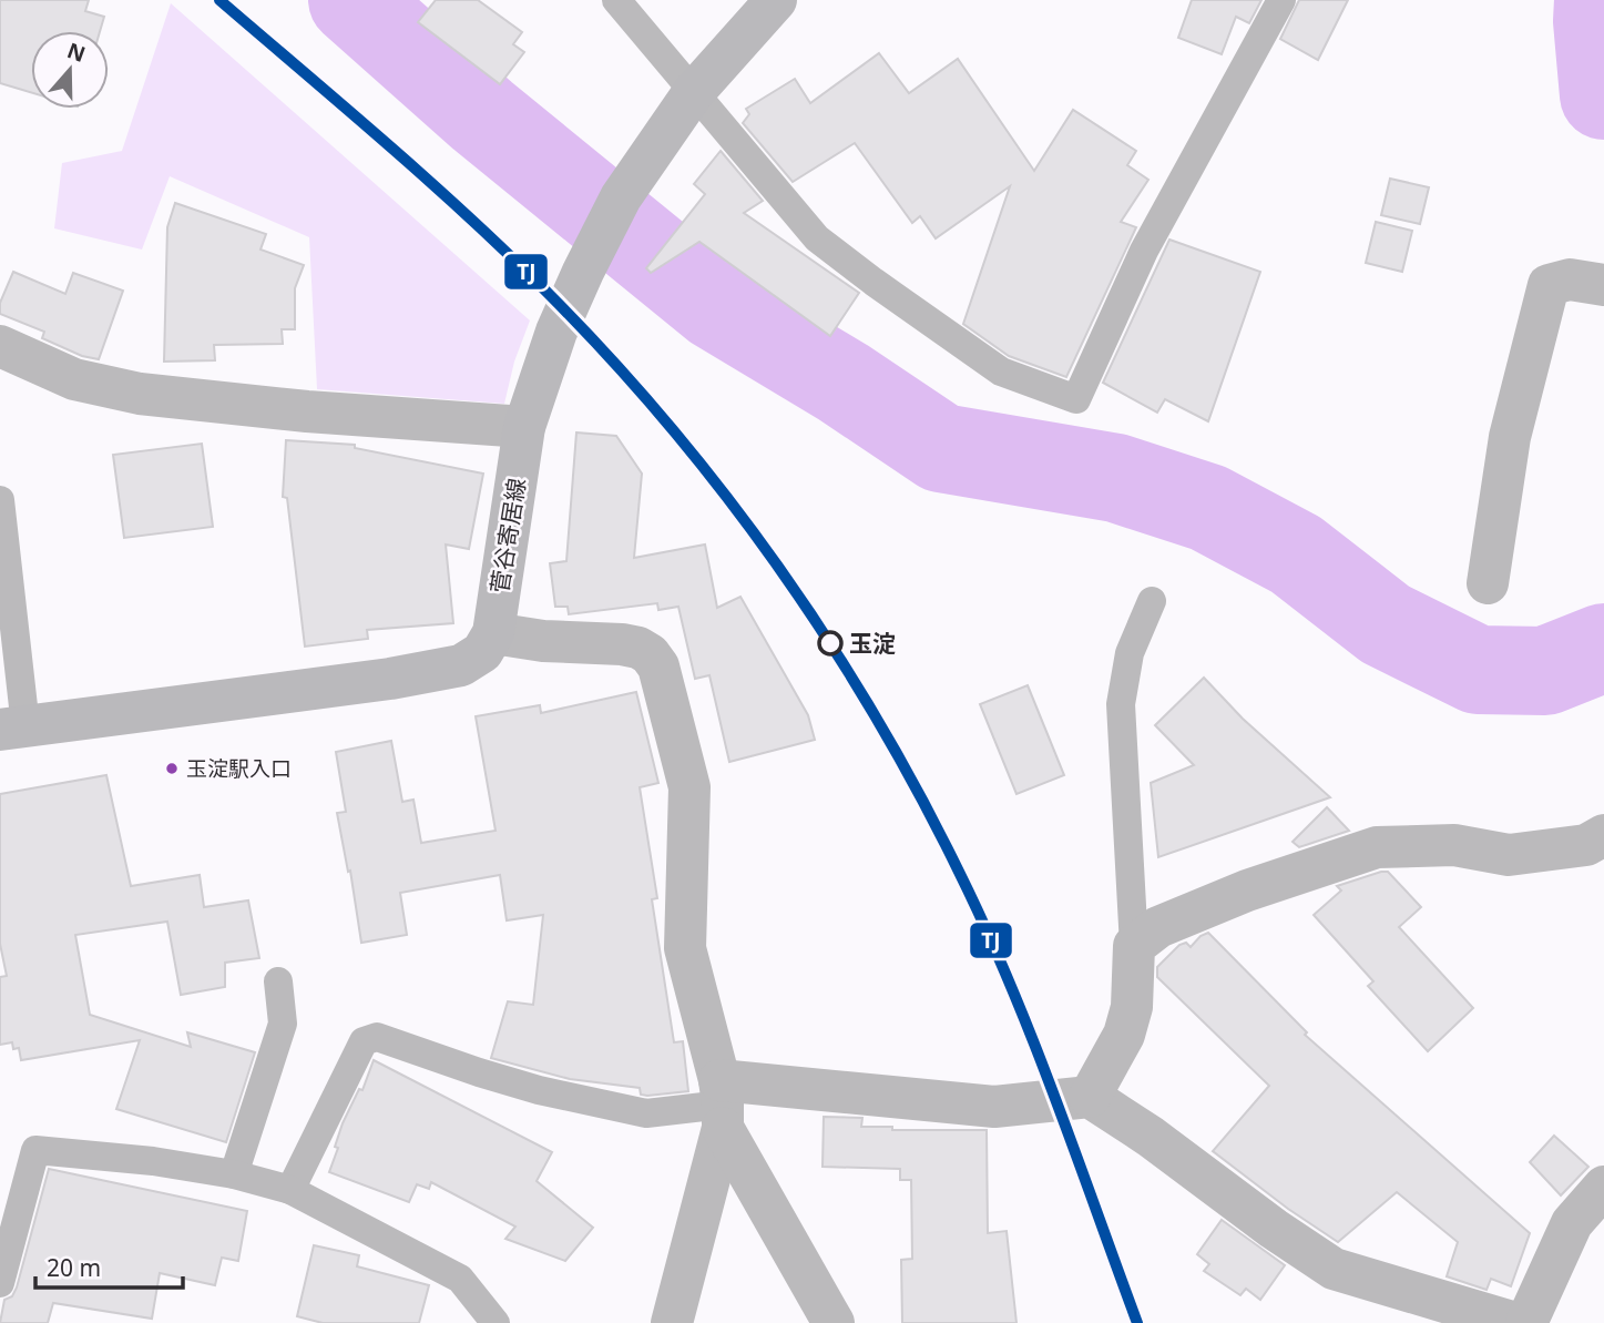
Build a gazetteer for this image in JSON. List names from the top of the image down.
{
  "streets": {
    "main road": ["菅谷寄居線"]
  },
  "places": ["玉淀", "玉淀駅入口"],
  "lines": ["transit line TJ"],
  "scale_bar": "20 m",
  "north": "top"
}
